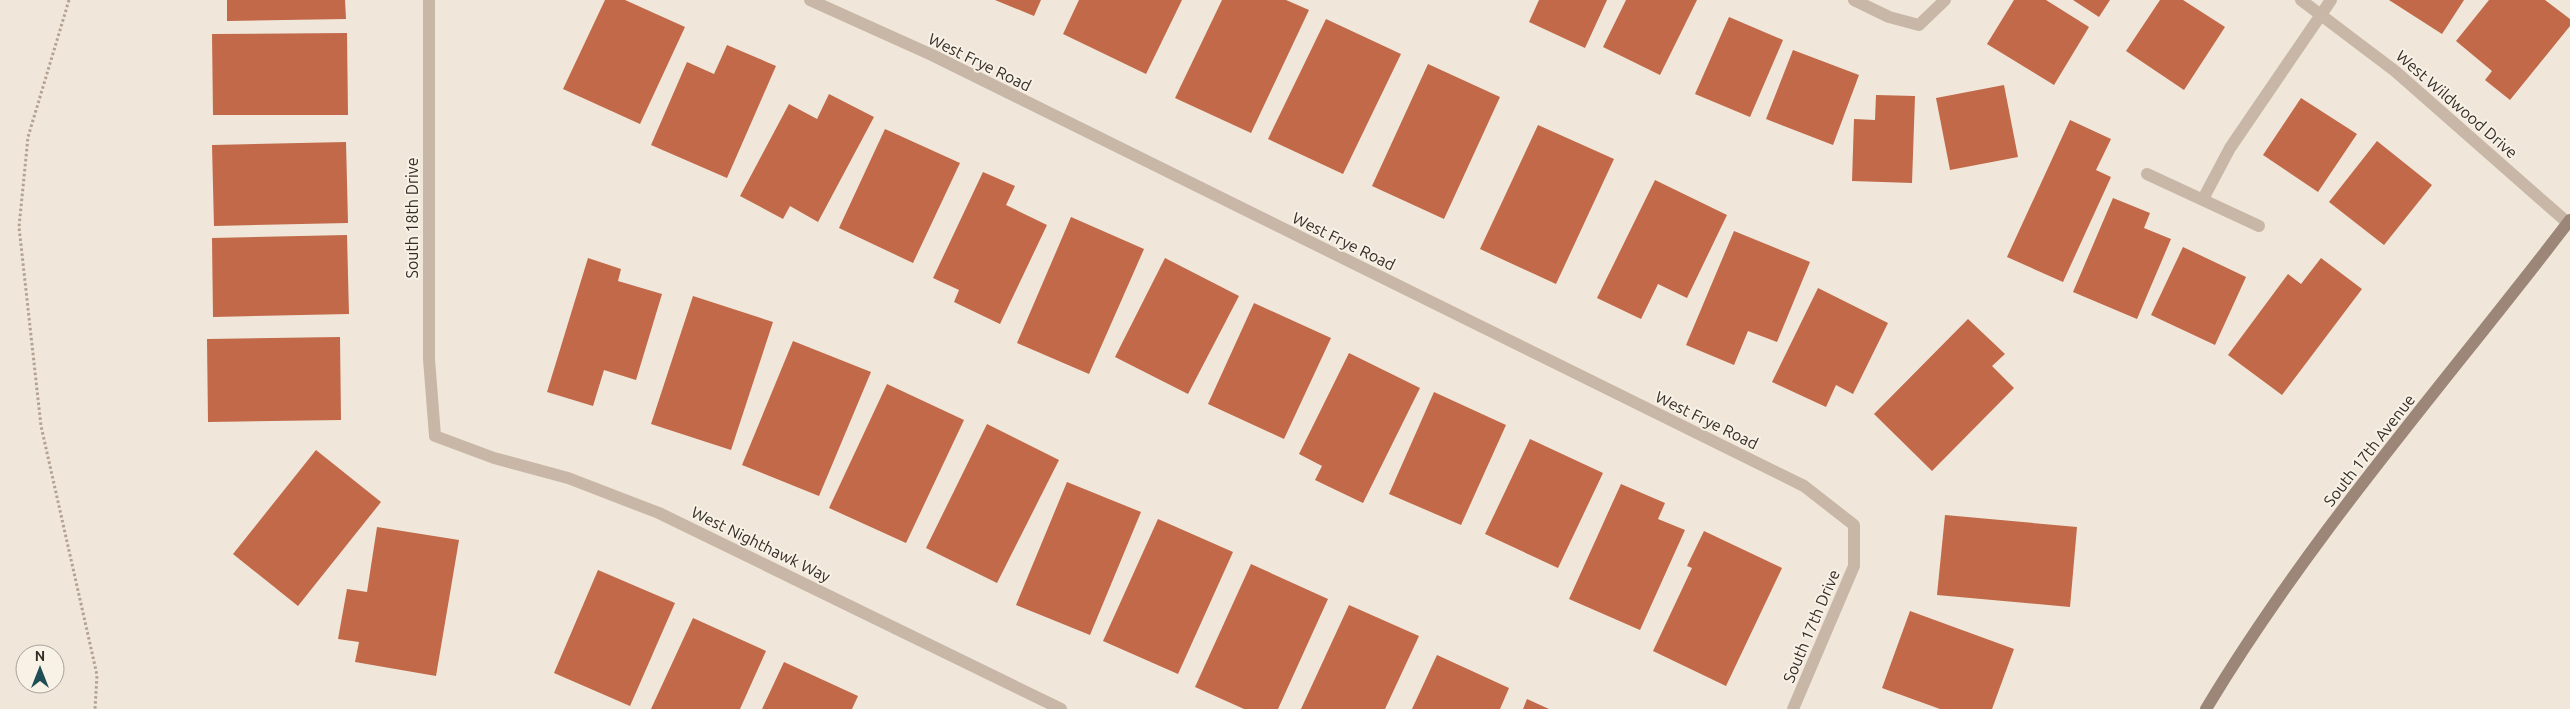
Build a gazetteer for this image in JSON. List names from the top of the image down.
{
  "streets": {
    "main road": ["South 17th Avenue"],
    "street": [
      "West Frye Road",
      "West Wildwood Drive",
      "South 18th Drive",
      "West Nighthawk Way",
      "South 17th Drive"
    ]
  },
  "crossings": [
    ["West Frye Road", "South 17th Drive"],
    ["West Wildwood Drive", "South 17th Avenue"],
    ["South 18th Drive", "West Nighthawk Way"]
  ],
  "north": "top"
}
